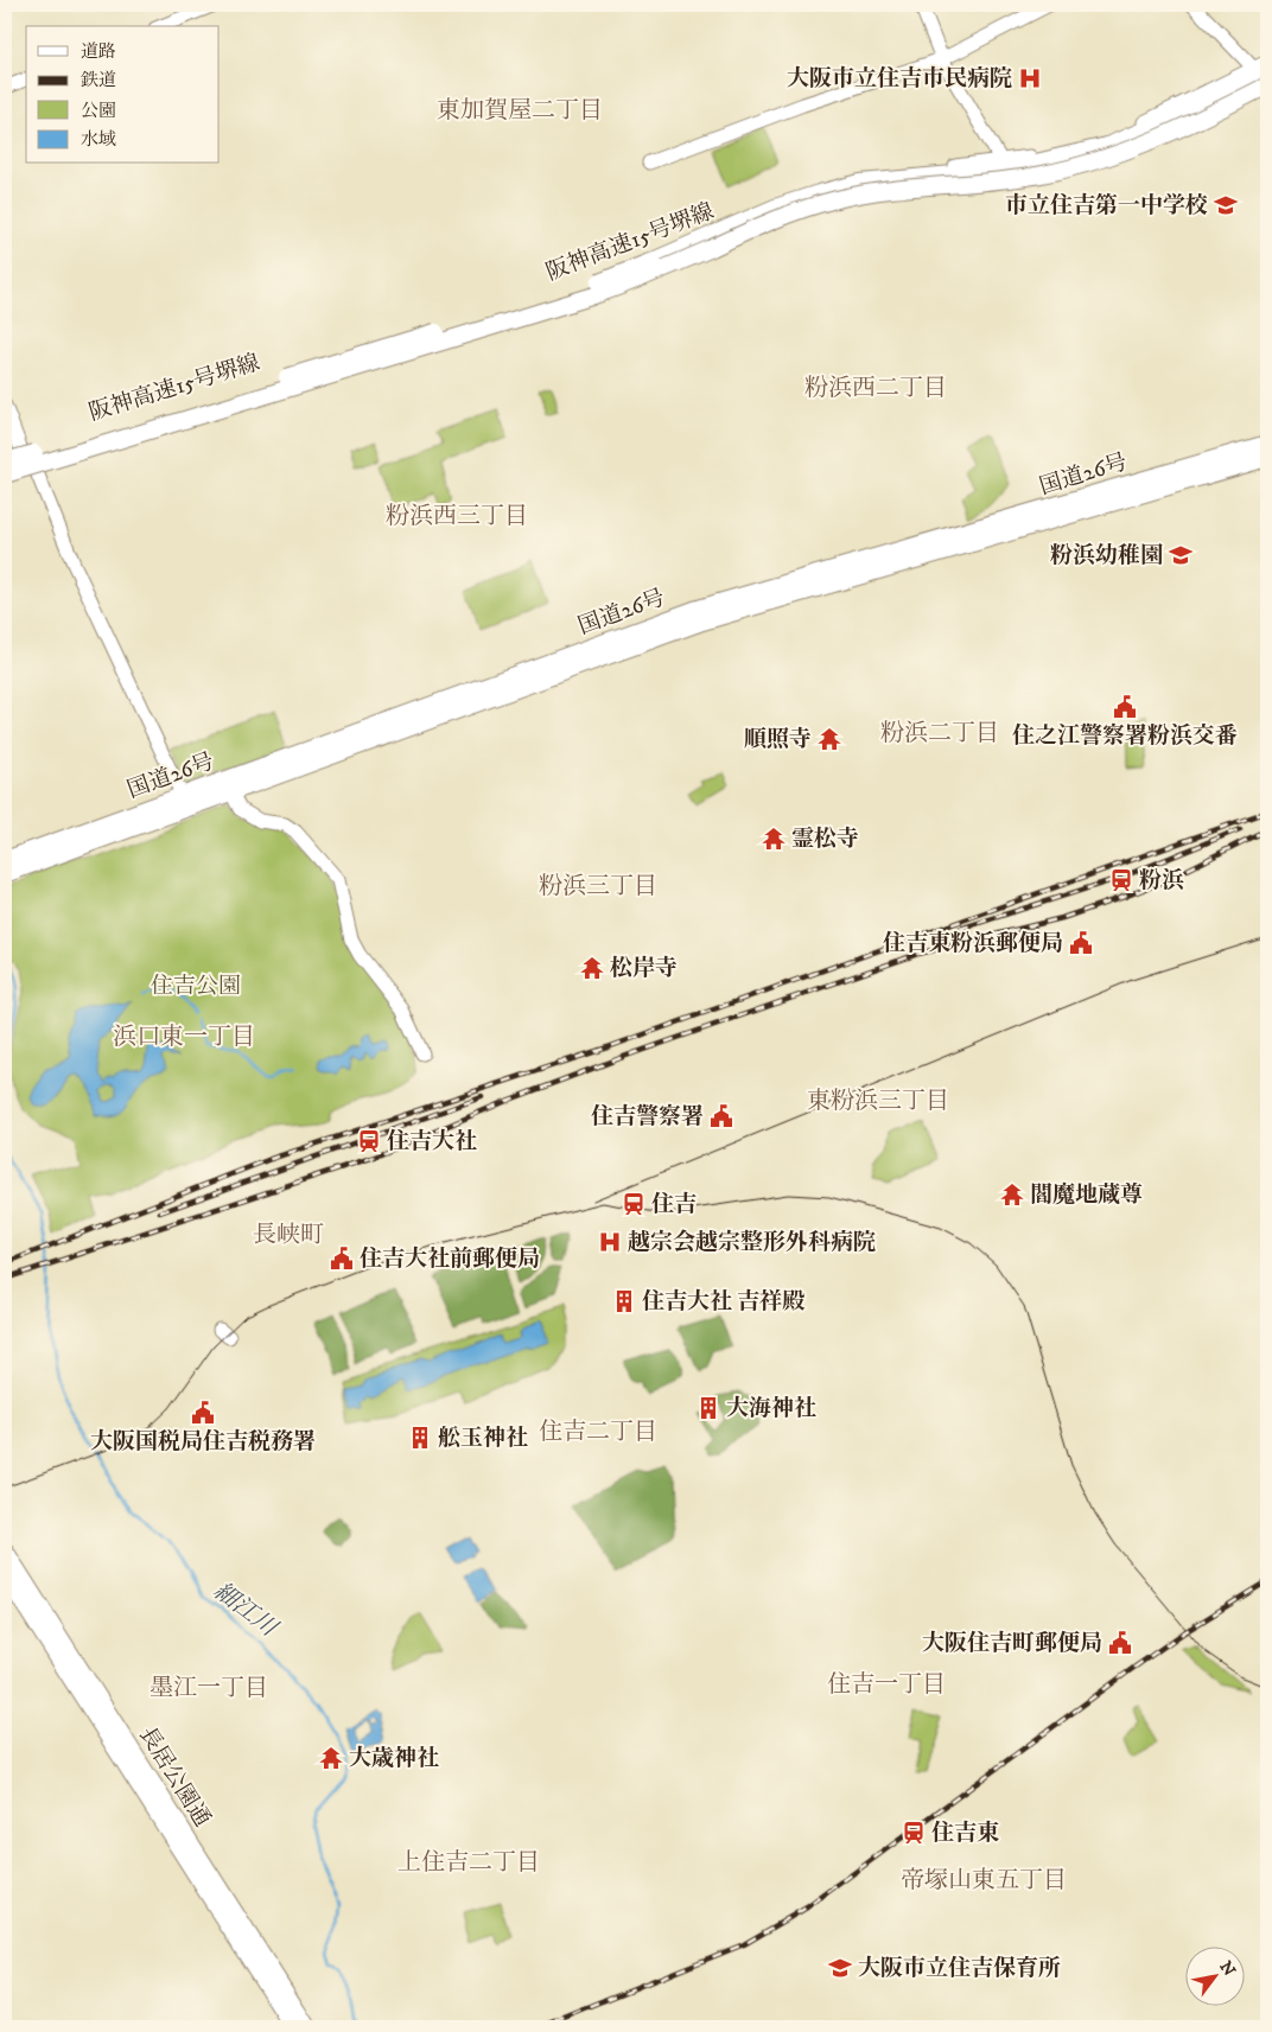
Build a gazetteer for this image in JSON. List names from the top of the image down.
{
  "streets": {
    "highway": ["阪神高速15号堺線", "国道26号", "長居公園通"]
  },
  "districts": [
    "東加賀屋二丁目",
    "粉浜西二丁目",
    "粉浜西三丁目",
    "粉浜二丁目",
    "粉浜三丁目",
    "浜口東一丁目",
    "東粉浜三丁目",
    "長峡町",
    "住吉二丁目",
    "住吉一丁目",
    "墨江一丁目",
    "上住吉二丁目",
    "帝塚山東五丁目"
  ],
  "water": ["細江川"],
  "parks": ["住吉公園"],
  "places": {
    "hospital": ["大阪市立住吉市民病院", "越宗会越宗整形外科病院"],
    "school or university": ["市立住吉第一中学校", "粉浜幼稚園", "大阪市立住吉保育所"],
    "public building": [
      "住之江警察署粉浜交番",
      "住吉東粉浜郵便局",
      "住吉警察署",
      "住吉大社前郵便局",
      "大阪国税局住吉税務署",
      "大阪住吉町郵便局"
    ],
    "temple": [
      "順照寺",
      "霊松寺",
      "松岸寺",
      "閻魔地蔵尊",
      "大歳神社"
    ],
    "station": [
      "粉浜",
      "住吉大社",
      "住吉",
      "住吉東"
    ],
    "building": ["住吉大社 吉祥殿", "大海神社", "舩玉神社"]
  },
  "legend": [
    "道路",
    "鉄道",
    "公園",
    "水域"
  ],
  "north": "top right"
}
